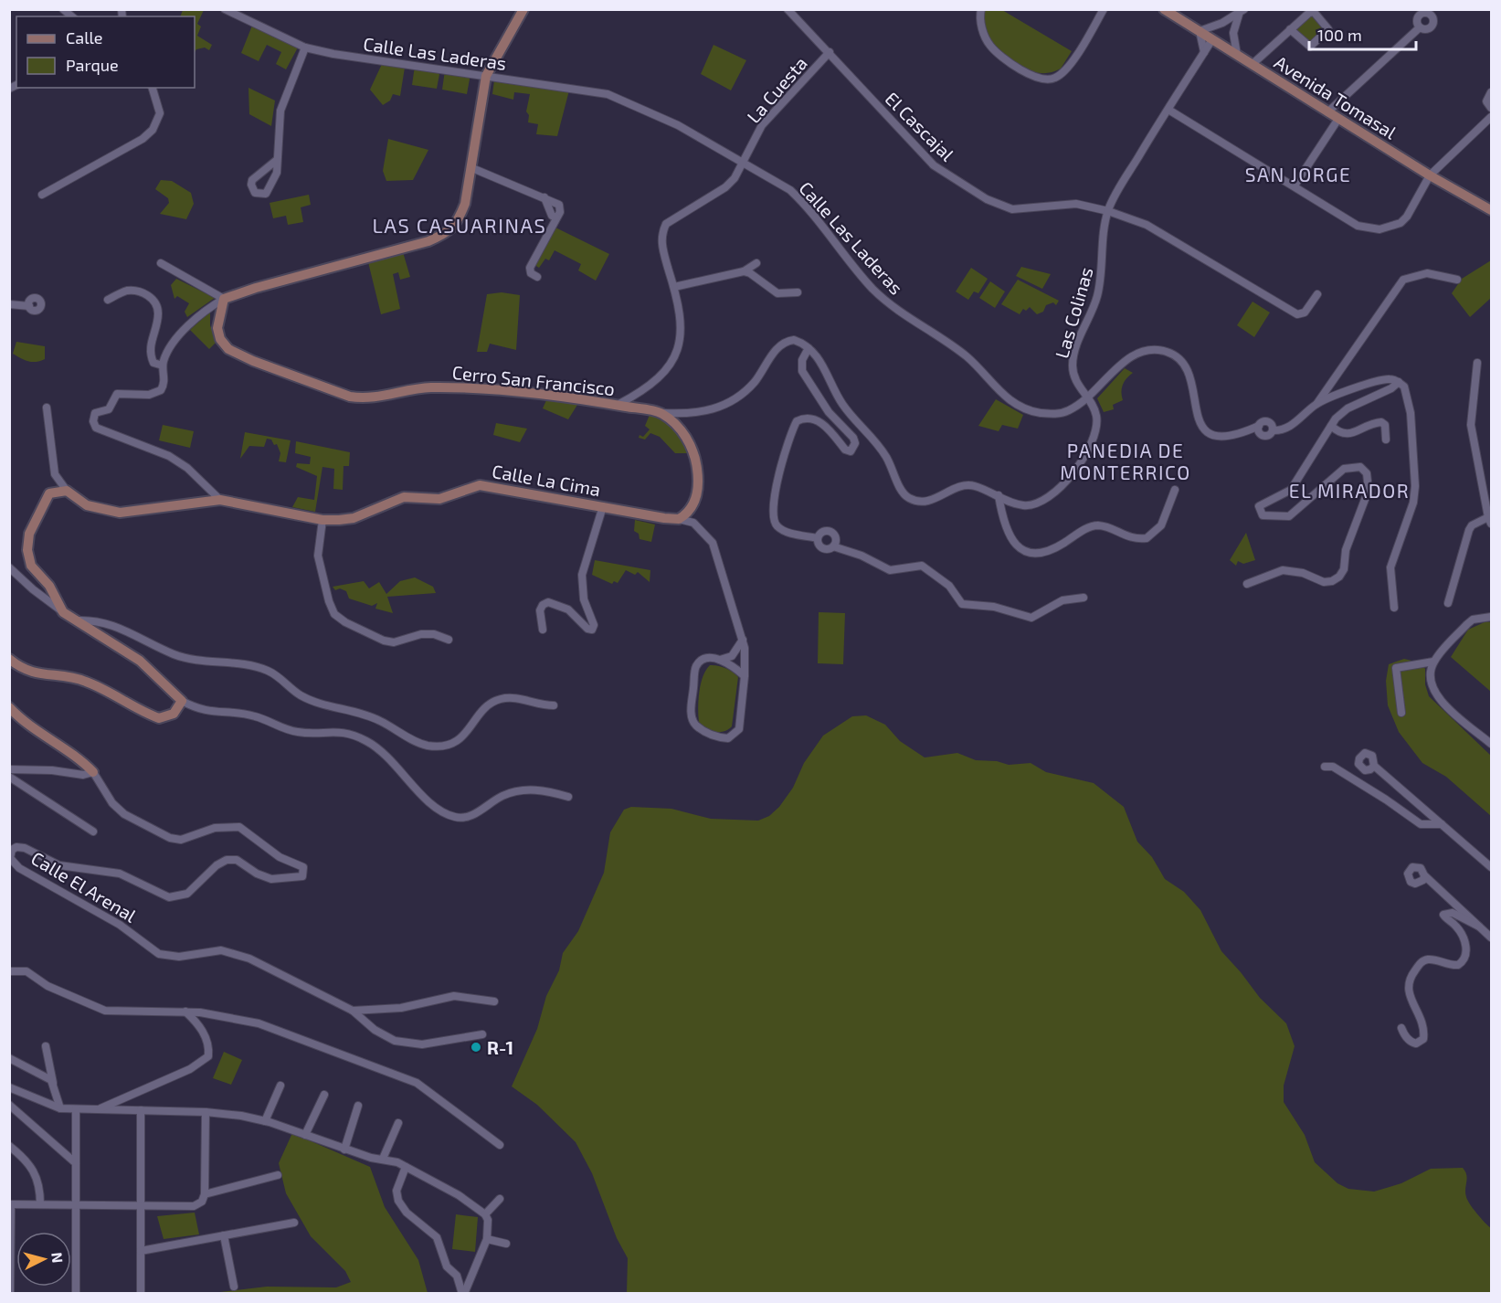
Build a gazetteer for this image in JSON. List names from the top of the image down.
{
  "streets": {
    "street": [
      "Calle Las Laderas",
      "La Cuesta",
      "Avenida Tomasal",
      "El Cascajal",
      "Las Colinas",
      "Cerro San Francisco",
      "Calle La Cima",
      "Calle El Arenal"
    ]
  },
  "crossings": [
    ["Calle Las Laderas", "La Cuesta"],
    ["Calle Las Laderas", "Las Colinas"],
    ["La Cuesta", "El Cascajal"],
    ["La Cuesta", "Cerro San Francisco"],
    ["Avenida Tomasal", "Las Colinas"],
    ["El Cascajal", "Las Colinas"]
  ],
  "districts": [
    "SAN JORGE",
    "LAS CASUARINAS",
    "PANEDIA DE MONTERRICO",
    "EL MIRADOR"
  ],
  "places": ["R-1"],
  "legend": ["Calle", "Parque"],
  "scale_bar": "100 m",
  "north": "right"
}
